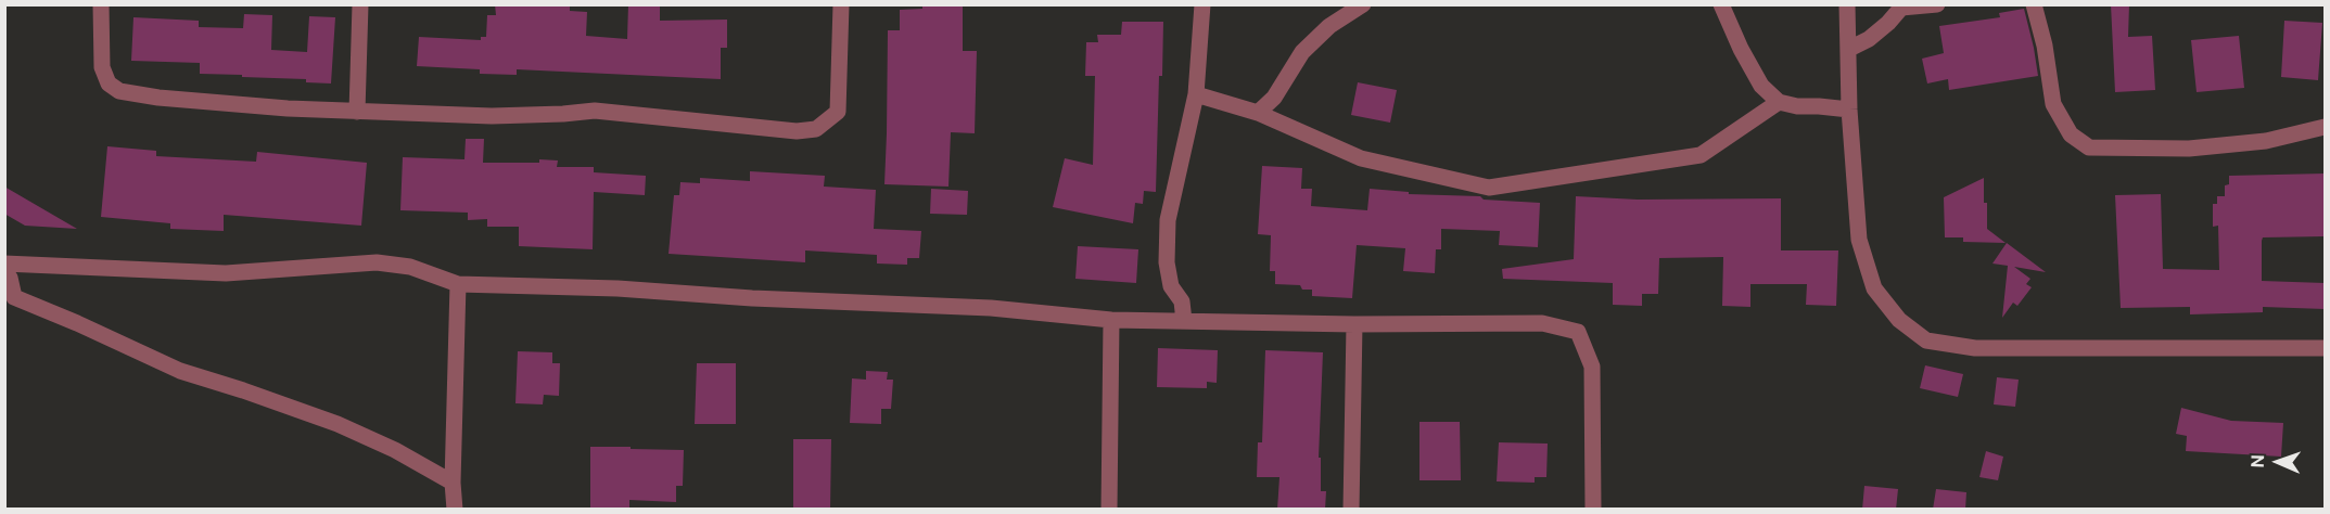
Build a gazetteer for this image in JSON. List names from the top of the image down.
{
  "north": "left"
}
